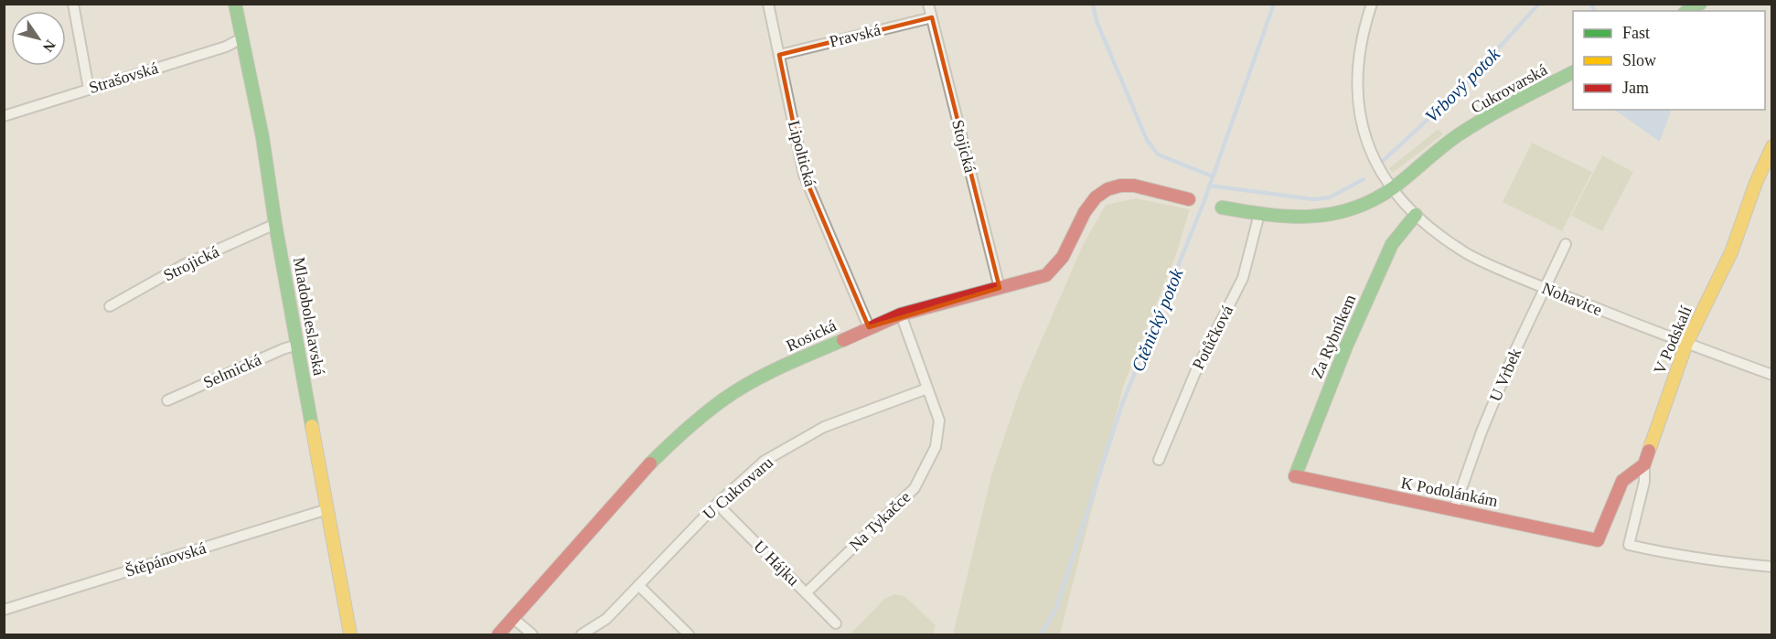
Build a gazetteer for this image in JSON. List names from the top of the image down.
{
  "streets": {
    "street": [
      "Pravská",
      "Strašovská",
      "Cukrovarská",
      "Stojická",
      "Lipoltická",
      "Strojická",
      "Nohavice",
      "Mladoboleslavská",
      "Rosická",
      "Za Rybníkem",
      "Potůčková",
      "V Podskalí",
      "Selmická",
      "U Vrbek",
      "U Cukrovaru",
      "K Podolánkám",
      "Na Tykačce",
      "Štěpánovská",
      "U Hájku"
    ]
  },
  "crossings": [
    ["Pravská", "Stojická"],
    ["Pravská", "Lipoltická"],
    ["Strašovská", "Mladoboleslavská"],
    ["Cukrovarská", "Nohavice"],
    ["Cukrovarská", "Potůčková"],
    ["Stojická", "Rosická"],
    ["Lipoltická", "Rosická"],
    ["Strojická", "Mladoboleslavská"],
    ["Nohavice", "Za Rybníkem"],
    ["Nohavice", "V Podskalí"],
    ["Nohavice", "U Vrbek"],
    ["Mladoboleslavská", "Selmická"],
    ["Mladoboleslavská", "Štěpánovská"],
    ["Rosická", "Na Tykačce"],
    ["Za Rybníkem", "K Podolánkám"],
    ["V Podskalí", "K Podolánkám"],
    ["U Vrbek", "K Podolánkám"],
    ["U Cukrovaru", "Na Tykačce"],
    ["U Cukrovaru", "U Hájku"],
    ["Na Tykačce", "U Hájku"]
  ],
  "water": ["Vrbový potok", "Ctěnický potok"],
  "legend": ["Fast", "Slow", "Jam"],
  "north": "bottom right"
}
